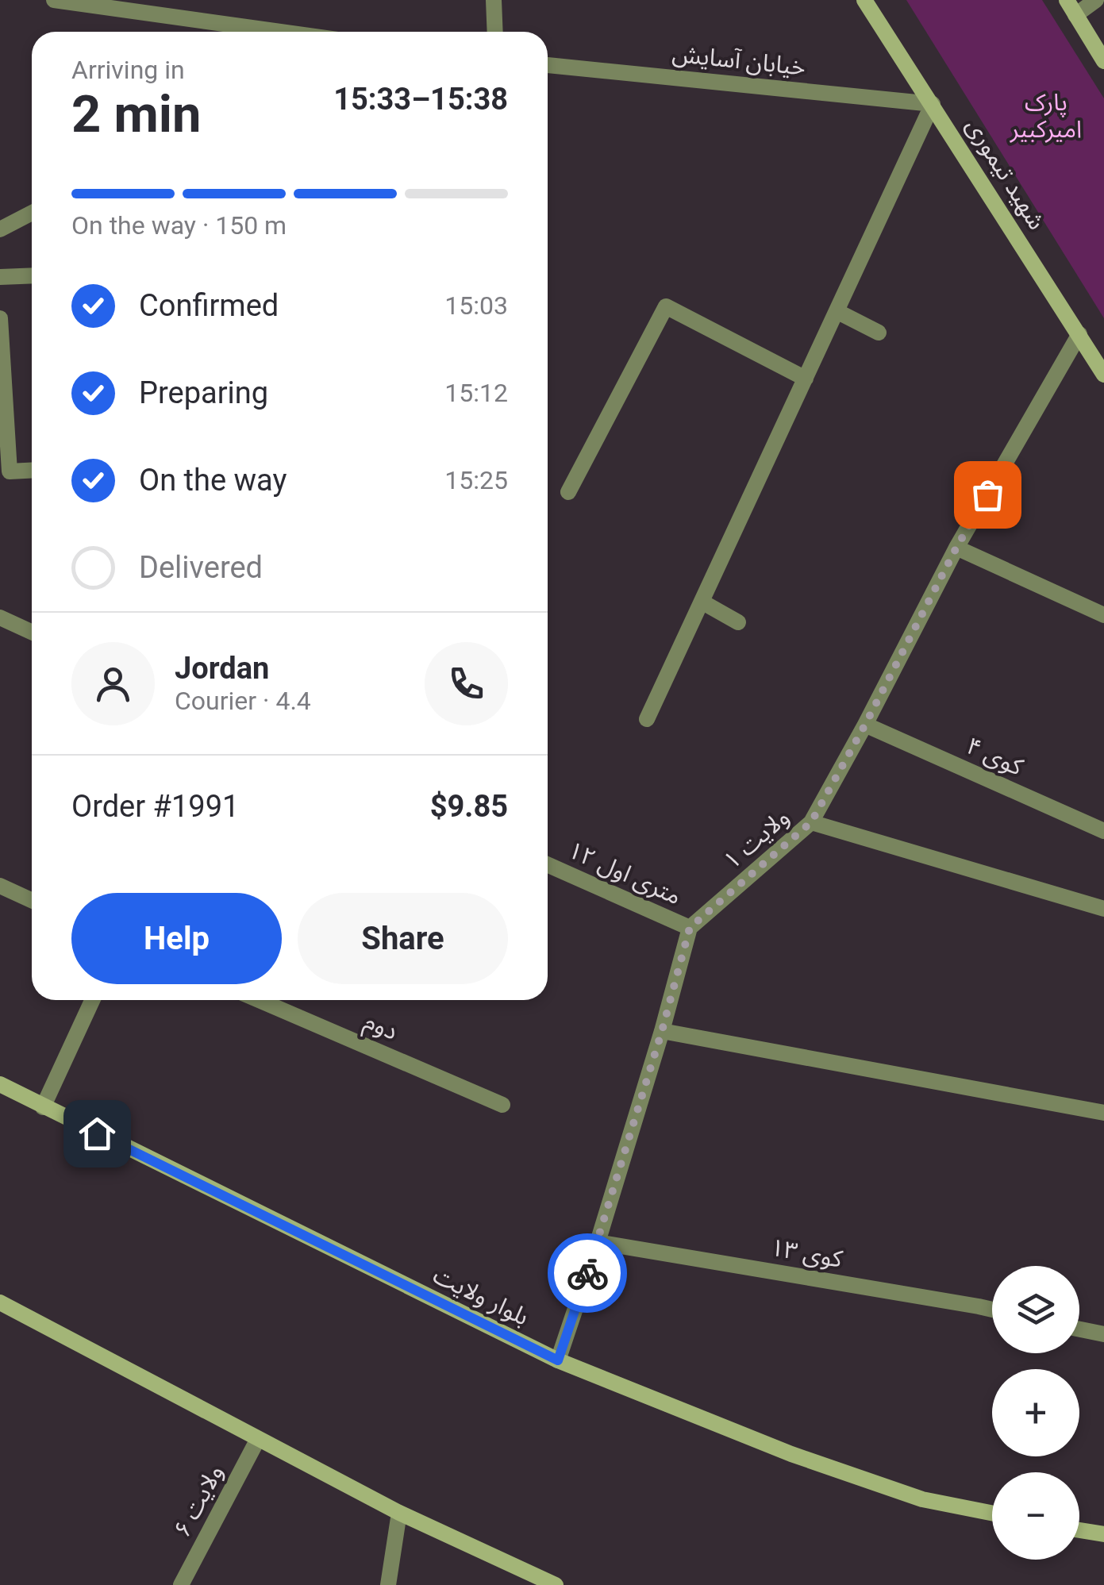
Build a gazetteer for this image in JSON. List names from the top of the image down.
{
  "streets": {
    "main road": ["شهید تیموری", "بلوار ولایت"],
    "street": [
      "خیابان آسایش",
      "کوی ۴",
      "ولایت ۱",
      "۱۲ متری اول",
      "دوم",
      "کوی ۱۳",
      "ولایت ۶"
    ]
  },
  "crossings": [
    ["خیابان آسایش", "شهید تیموری"],
    ["شهید تیموری", "ولایت ۱"],
    ["کوی ۴", "ولایت ۱"],
    ["ولایت ۱", "۱۲ متری اول"]
  ],
  "parks": ["پارک امیرکبیر"],
  "page": {
    "heading": ["2 min", "Arriving in", "15:33–15:38"],
    "panel": [
      "Jordan",
      "Courier · 4.4",
      "Order #1991",
      "$9.85"
    ],
    "bar": "On the way · 150 m",
    "list": [
      ["Confirmed", "15:03"],
      ["Preparing", "15:12"],
      ["On the way", "15:25"],
      "Delivered"
    ],
    "buttons": ["Help", "Share"],
    "map_buttons": ["+", "−"]
  }
}
